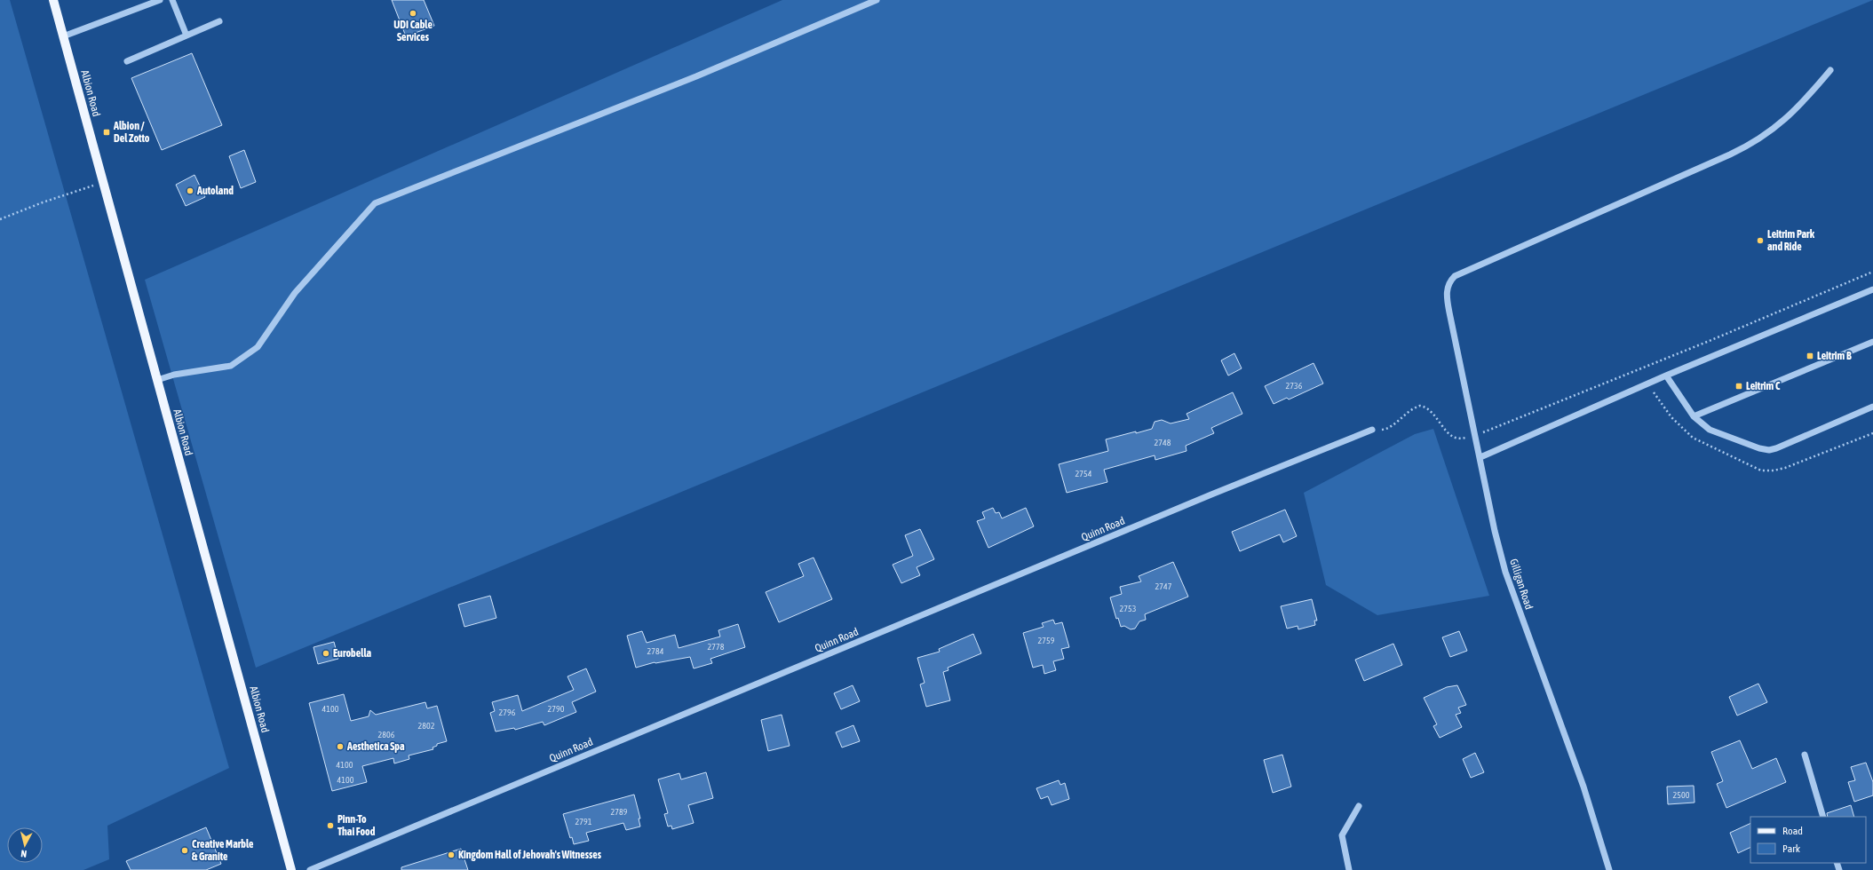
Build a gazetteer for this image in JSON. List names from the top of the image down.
{
  "streets": {
    "main road": ["Albion Road"],
    "street": ["Quinn Road", "Gilligan Road"]
  },
  "places": {
    "other": [
      "UDI Cable Services",
      "Autoland",
      "Leitrim Park and Ride",
      "Eurobella",
      "Aesthetica Spa",
      "Pinn-To Thai Food",
      "Creative Marble & Granite",
      "Kingdom Hall of Jehovah's Witnesses"
    ],
    "transit": ["Albion / Del Zotto", "Leitrim B", "Leitrim C"]
  },
  "house_numbers": [
    "2736",
    "2748",
    "2754",
    "2747",
    "2753",
    "2759",
    "2778",
    "2784",
    "4100",
    "2790",
    "2796",
    "2802",
    "2806",
    "4100",
    "4100",
    "2500",
    "2789",
    "2791"
  ],
  "legend": ["Road", "Park"],
  "north": "bottom"
}
